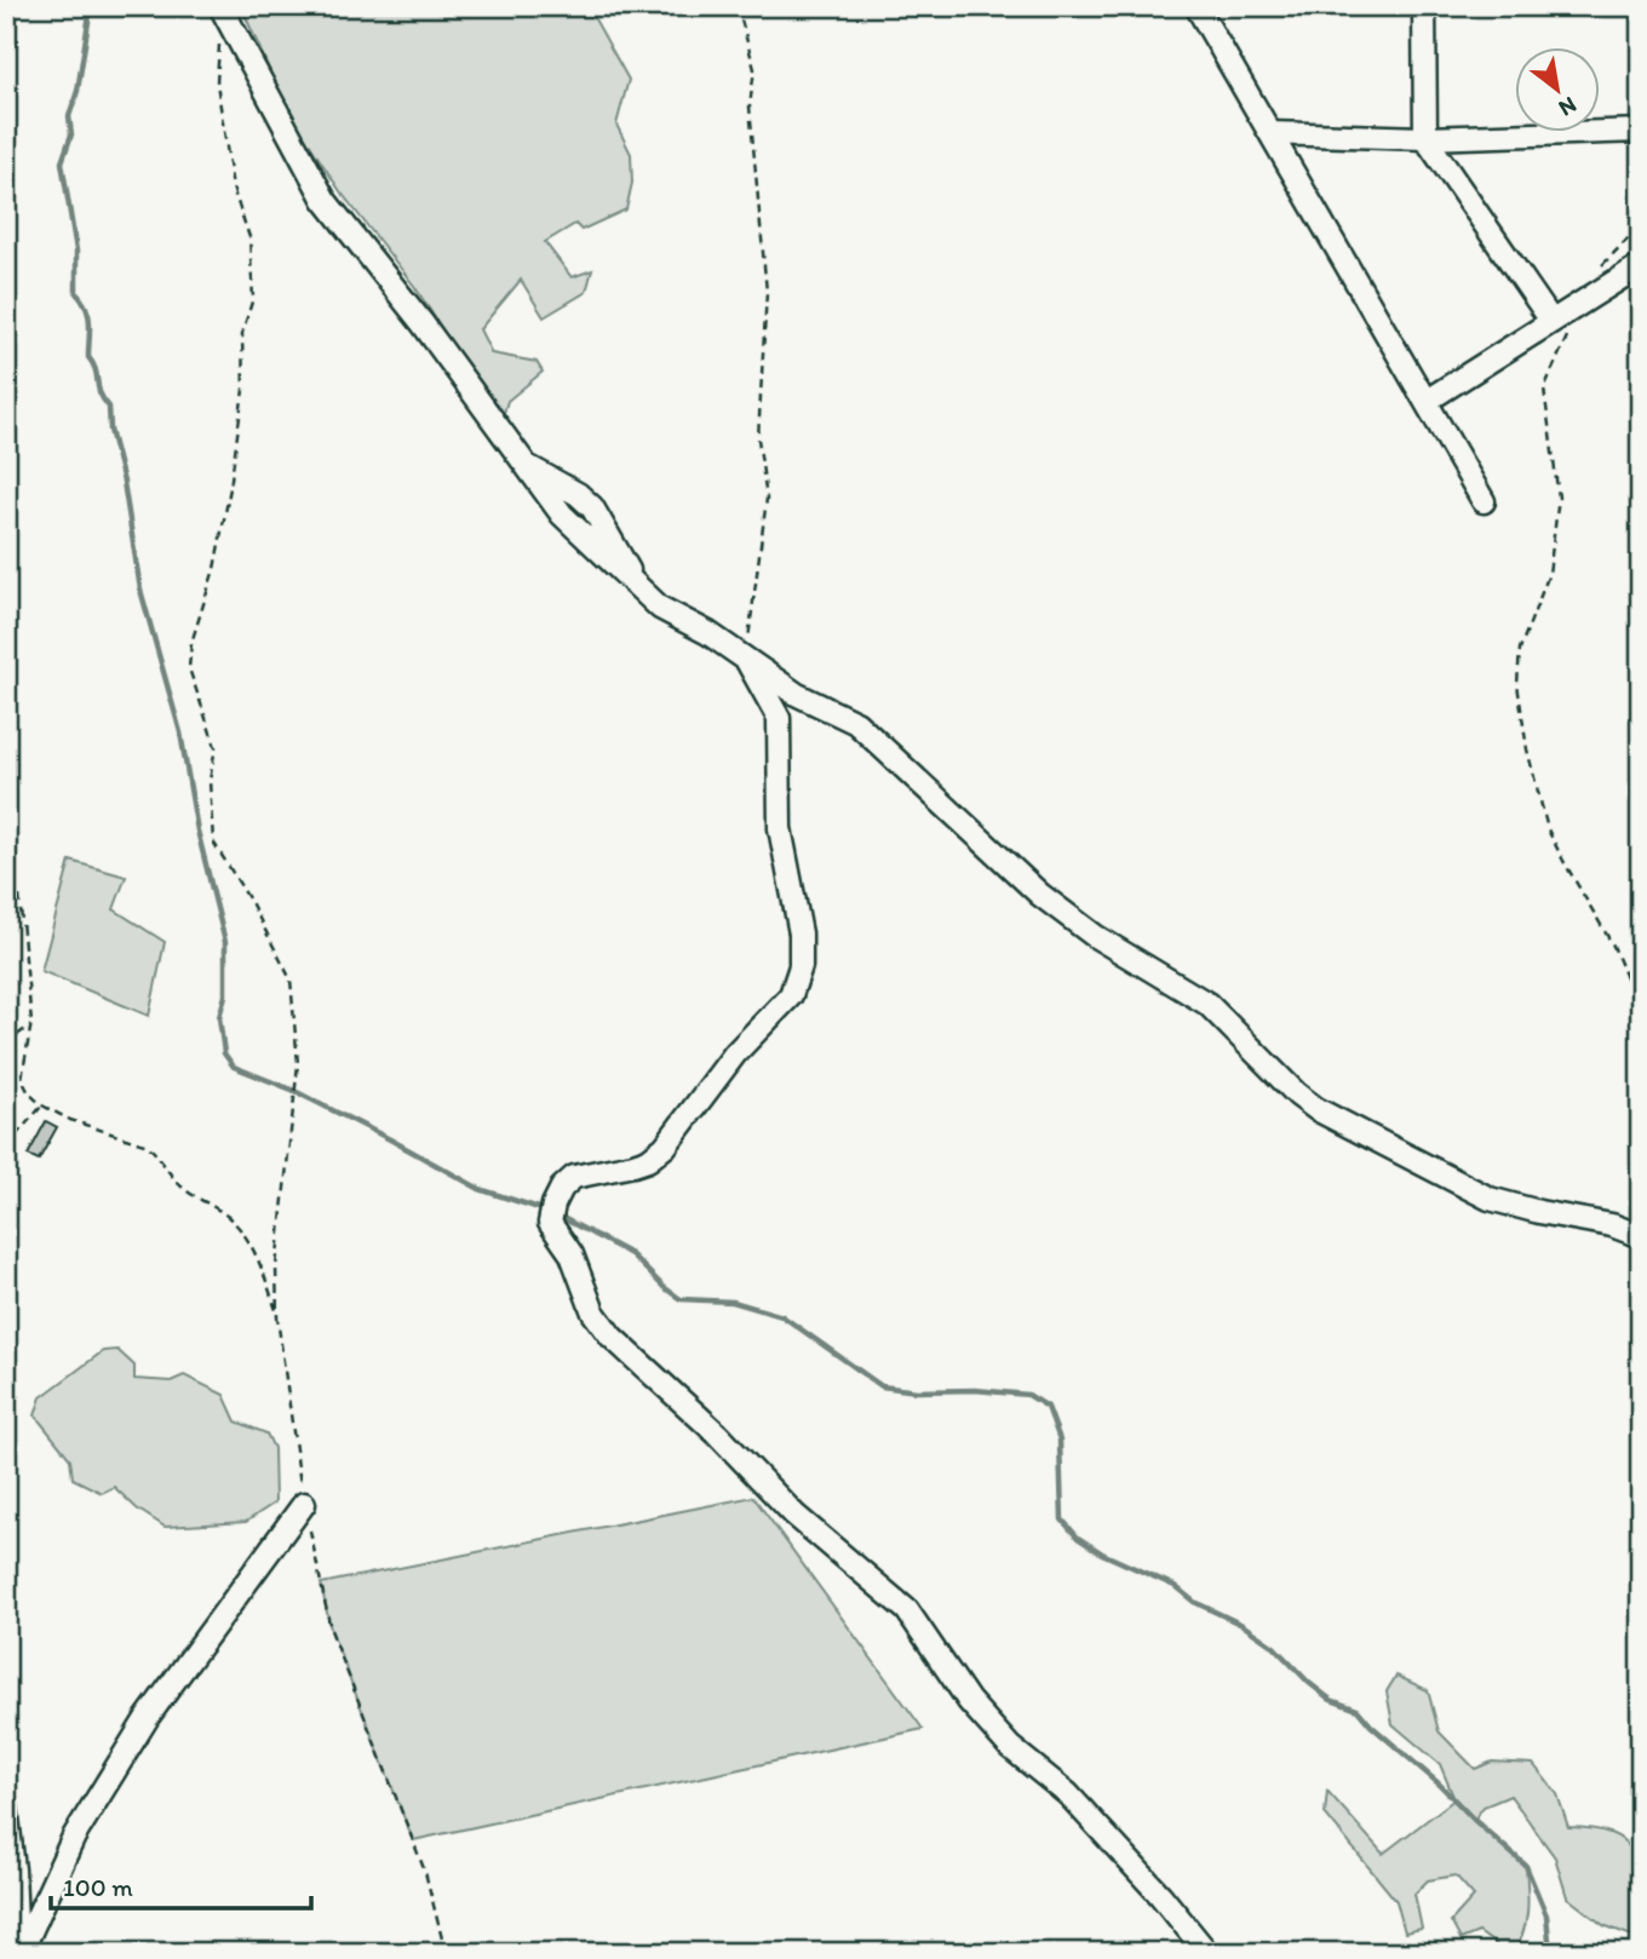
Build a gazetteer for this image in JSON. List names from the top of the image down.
{
  "scale_bar": "100 m",
  "north": "bottom right"
}
